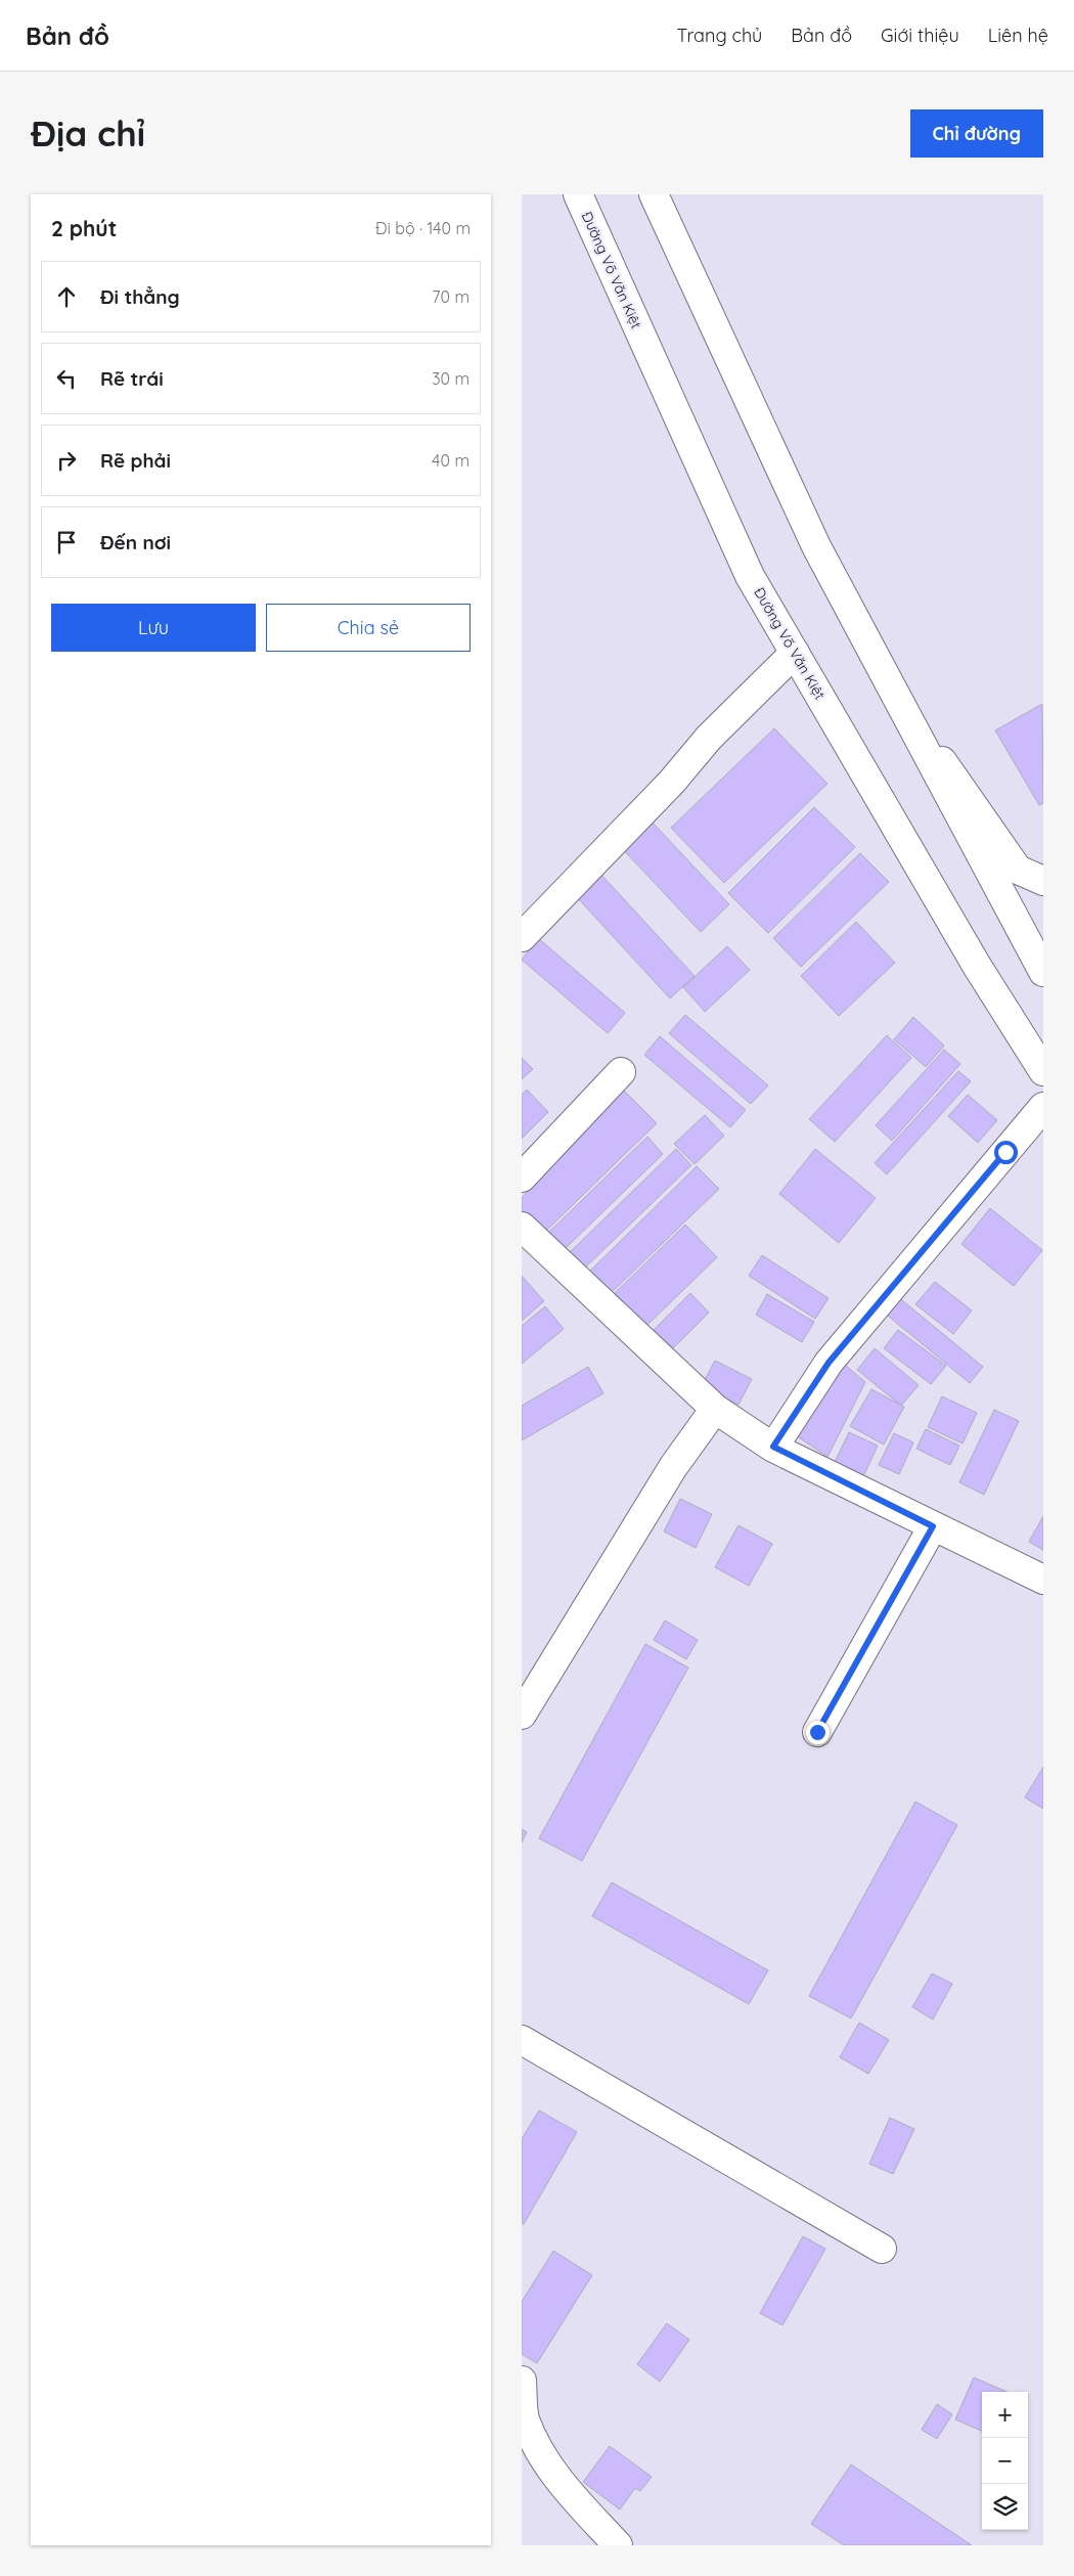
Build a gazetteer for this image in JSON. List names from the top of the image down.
{
  "streets": {
    "main road": ["Đường Võ Văn Kiệt"]
  },
  "page": {
    "header": "Bản đồ",
    "nav": [
      "Trang chủ",
      "Bản đồ",
      "Giới thiệu",
      "Liên hệ"
    ],
    "buttons": [
      "Chỉ đường",
      ["Lưu", "Chia sẻ"]
    ],
    "title": "Địa chỉ",
    "heading": ["2 phút", "Đi bộ · 140 m"],
    "list": [
      ["Đi thẳng", "70 m"],
      ["Rẽ trái", "30 m"],
      ["Rẽ phải", "40 m"],
      "Đến nơi"
    ],
    "map_buttons": ["+", "−"]
  }
}
